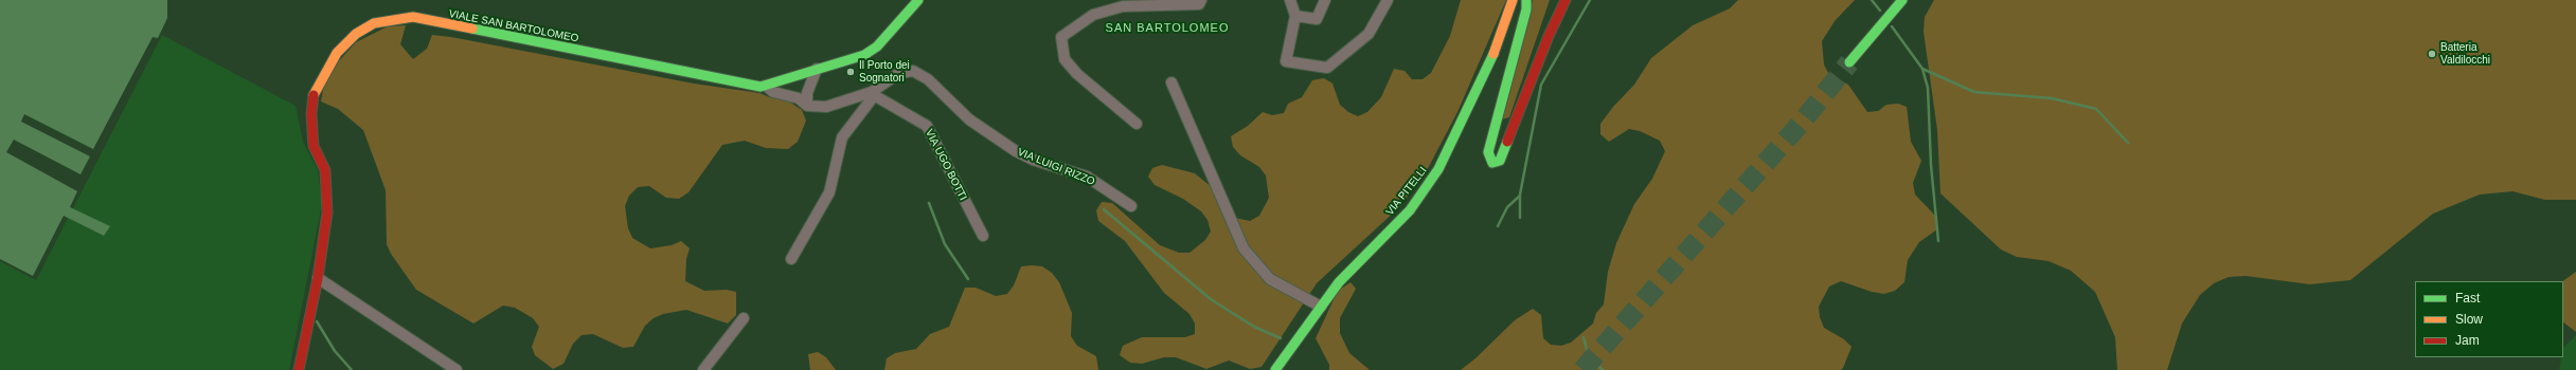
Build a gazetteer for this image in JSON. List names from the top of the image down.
{
  "streets": {
    "main road": ["VIALE SAN BARTOLOMEO", "VIA PITELLI"],
    "street": ["VIA UGO BOTTI", "VIA LUIGI RIZZO"]
  },
  "crossings": [
    ["VIALE SAN BARTOLOMEO", "VIA LUIGI RIZZO"],
    ["VIA UGO BOTTI", "VIA LUIGI RIZZO"]
  ],
  "districts": ["SAN BARTOLOMEO"],
  "places": ["Batteria Valdilocchi", "Il Porto dei Sognatori"],
  "legend": ["Fast", "Slow", "Jam"]
}
